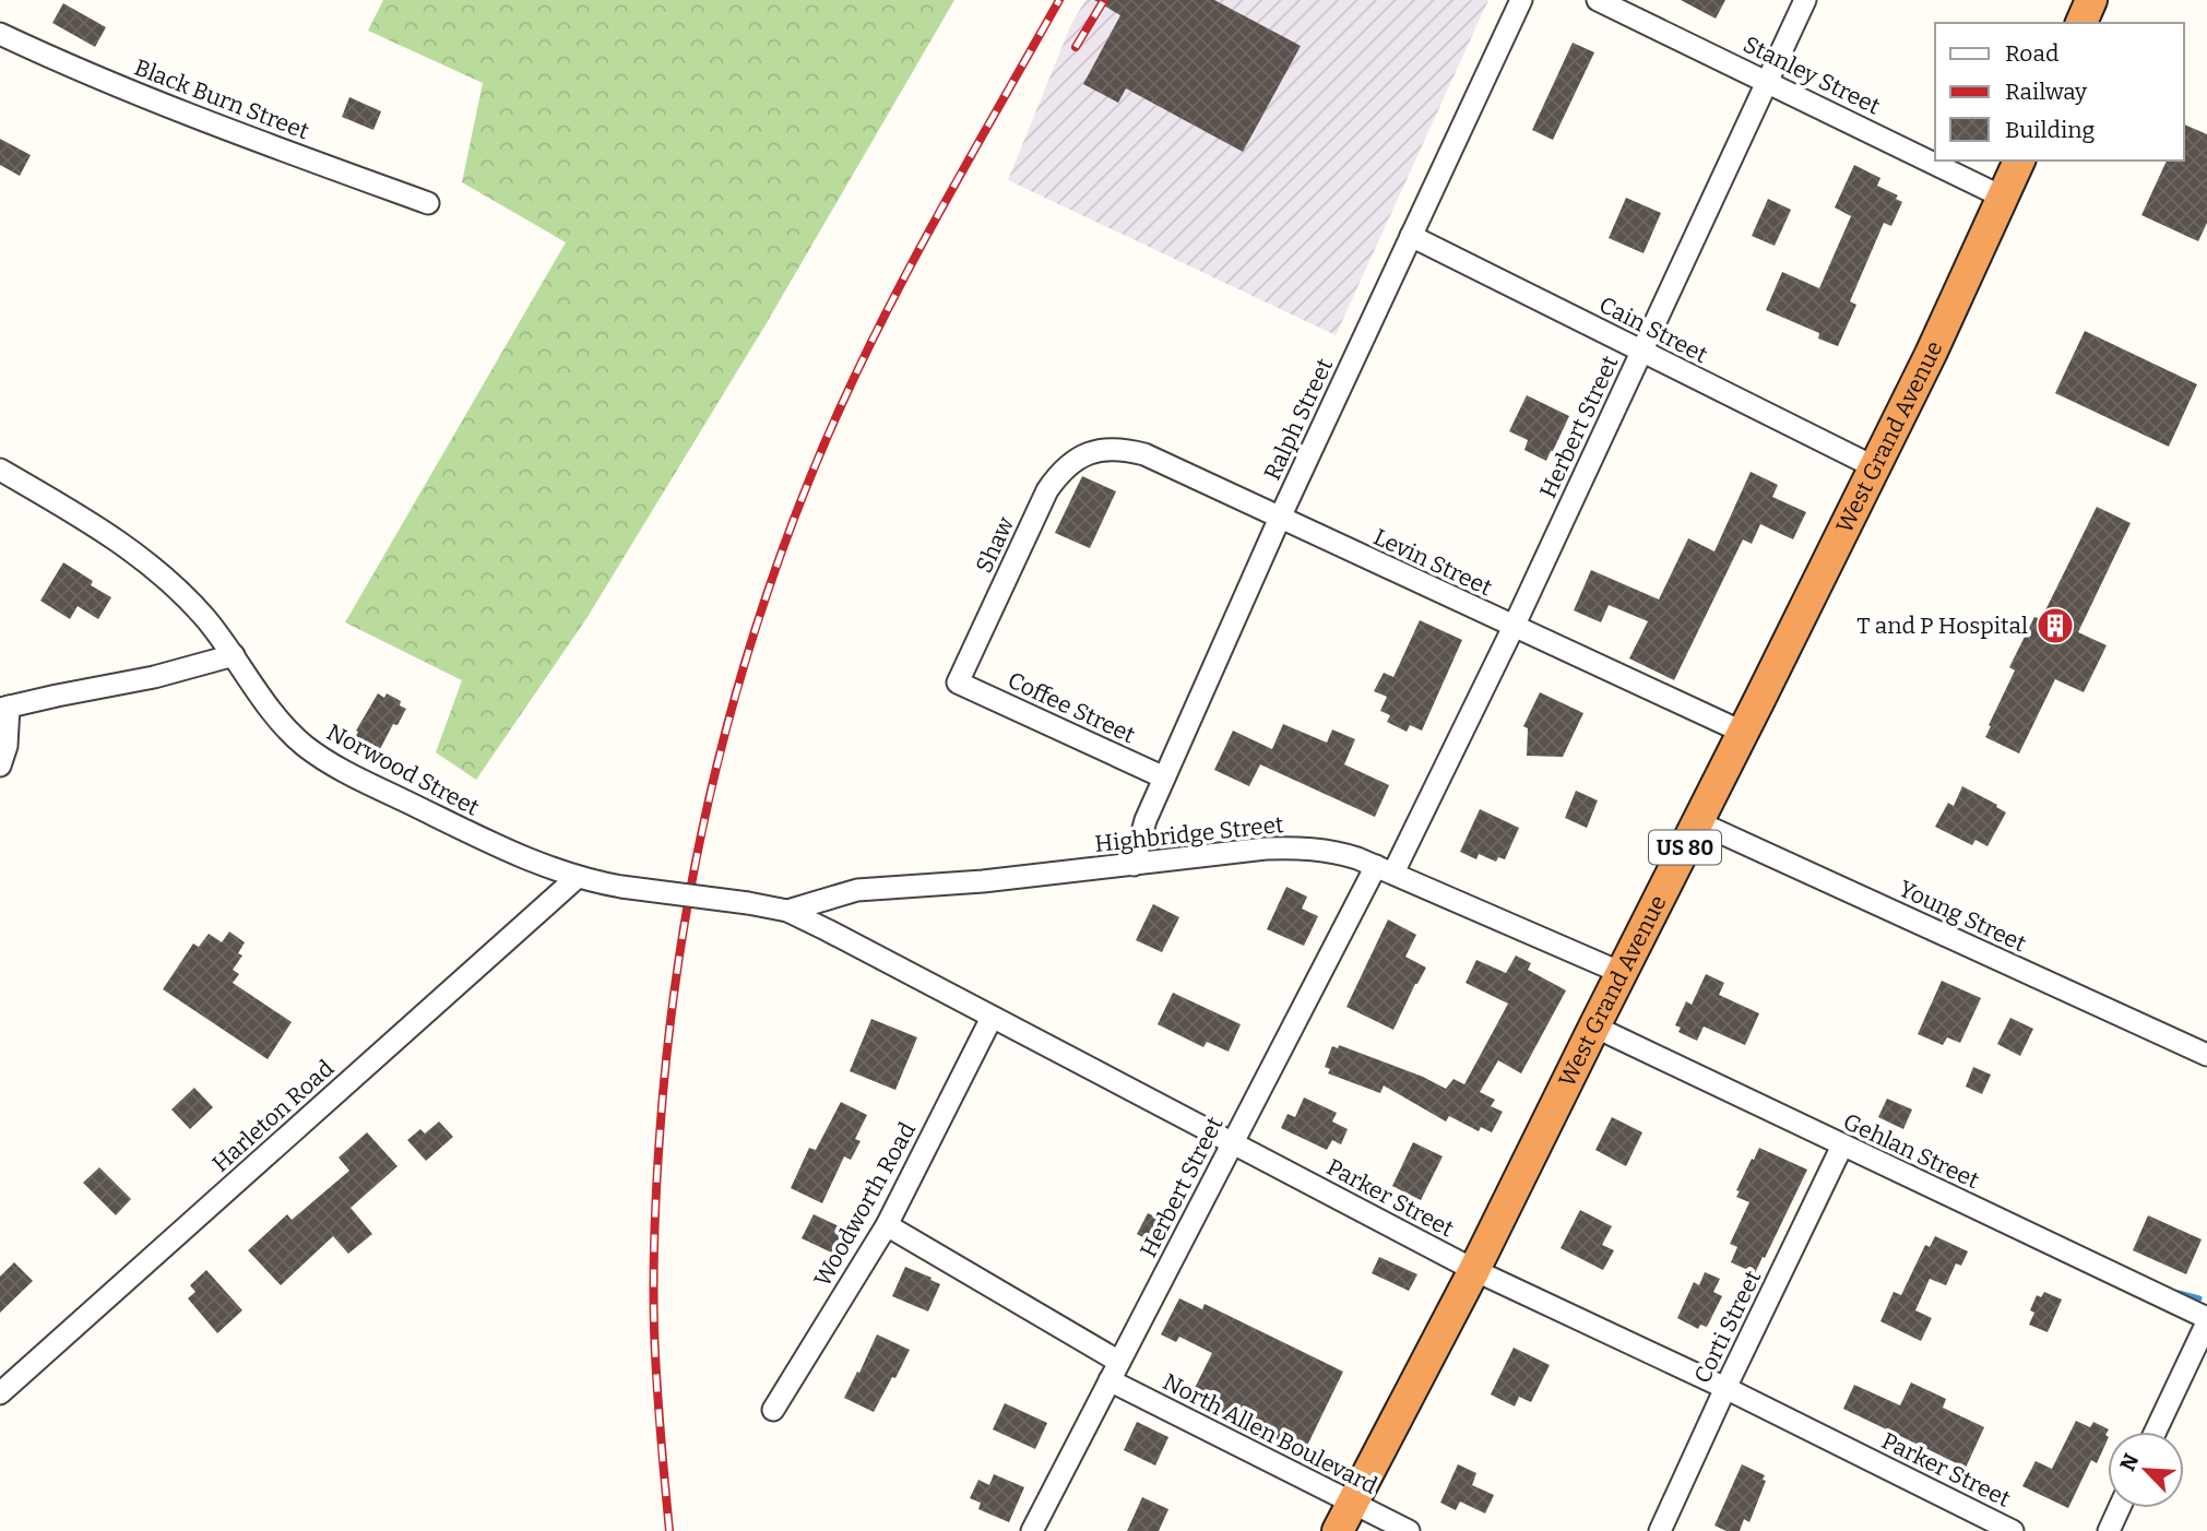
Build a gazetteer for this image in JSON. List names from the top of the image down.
{
  "streets": {
    "highway": ["West Grand Avenue", "US 80"],
    "street": [
      "Stanley Street",
      "Black Burn Street",
      "Cain Street",
      "Ralph Street",
      "Herbert Street",
      "Shaw",
      "Levin Street",
      "Coffee Street",
      "Norwood Street",
      "Highbridge Street",
      "Young Street",
      "Harleton Road",
      "Gehlan Street",
      "Parker Street",
      "Woodworth Road",
      "Corti Street",
      "North Allen Boulevard"
    ]
  },
  "crossings": [
    ["Stanley Street", "Herbert Street"],
    ["Stanley Street", "West Grand Avenue"],
    ["Cain Street", "Ralph Street"],
    ["Cain Street", "Herbert Street"],
    ["Cain Street", "West Grand Avenue"],
    ["Ralph Street", "Levin Street"],
    ["Ralph Street", "Coffee Street"],
    ["Ralph Street", "Highbridge Street"],
    ["Herbert Street", "Levin Street"],
    ["Herbert Street", "Highbridge Street"],
    ["Herbert Street", "Parker Street"],
    ["Herbert Street", "North Allen Boulevard"],
    ["West Grand Avenue", "Levin Street"],
    ["West Grand Avenue", "Highbridge Street"],
    ["West Grand Avenue", "Young Street"],
    ["West Grand Avenue", "Gehlan Street"],
    ["West Grand Avenue", "Parker Street"],
    ["West Grand Avenue", "North Allen Boulevard"],
    ["Shaw", "Levin Street"],
    ["Shaw", "Coffee Street"],
    ["Norwood Street", "Harleton Road"],
    ["Norwood Street", "Parker Street"],
    ["Highbridge Street", "Parker Street"],
    ["Gehlan Street", "Corti Street"],
    ["Parker Street", "Woodworth Road"],
    ["Parker Street", "Corti Street"],
    ["Woodworth Road", "North Allen Boulevard"]
  ],
  "places": {
    "building": ["T and P Hospital"]
  },
  "legend": ["Road", "Railway", "Building"],
  "north": "top left"
}
